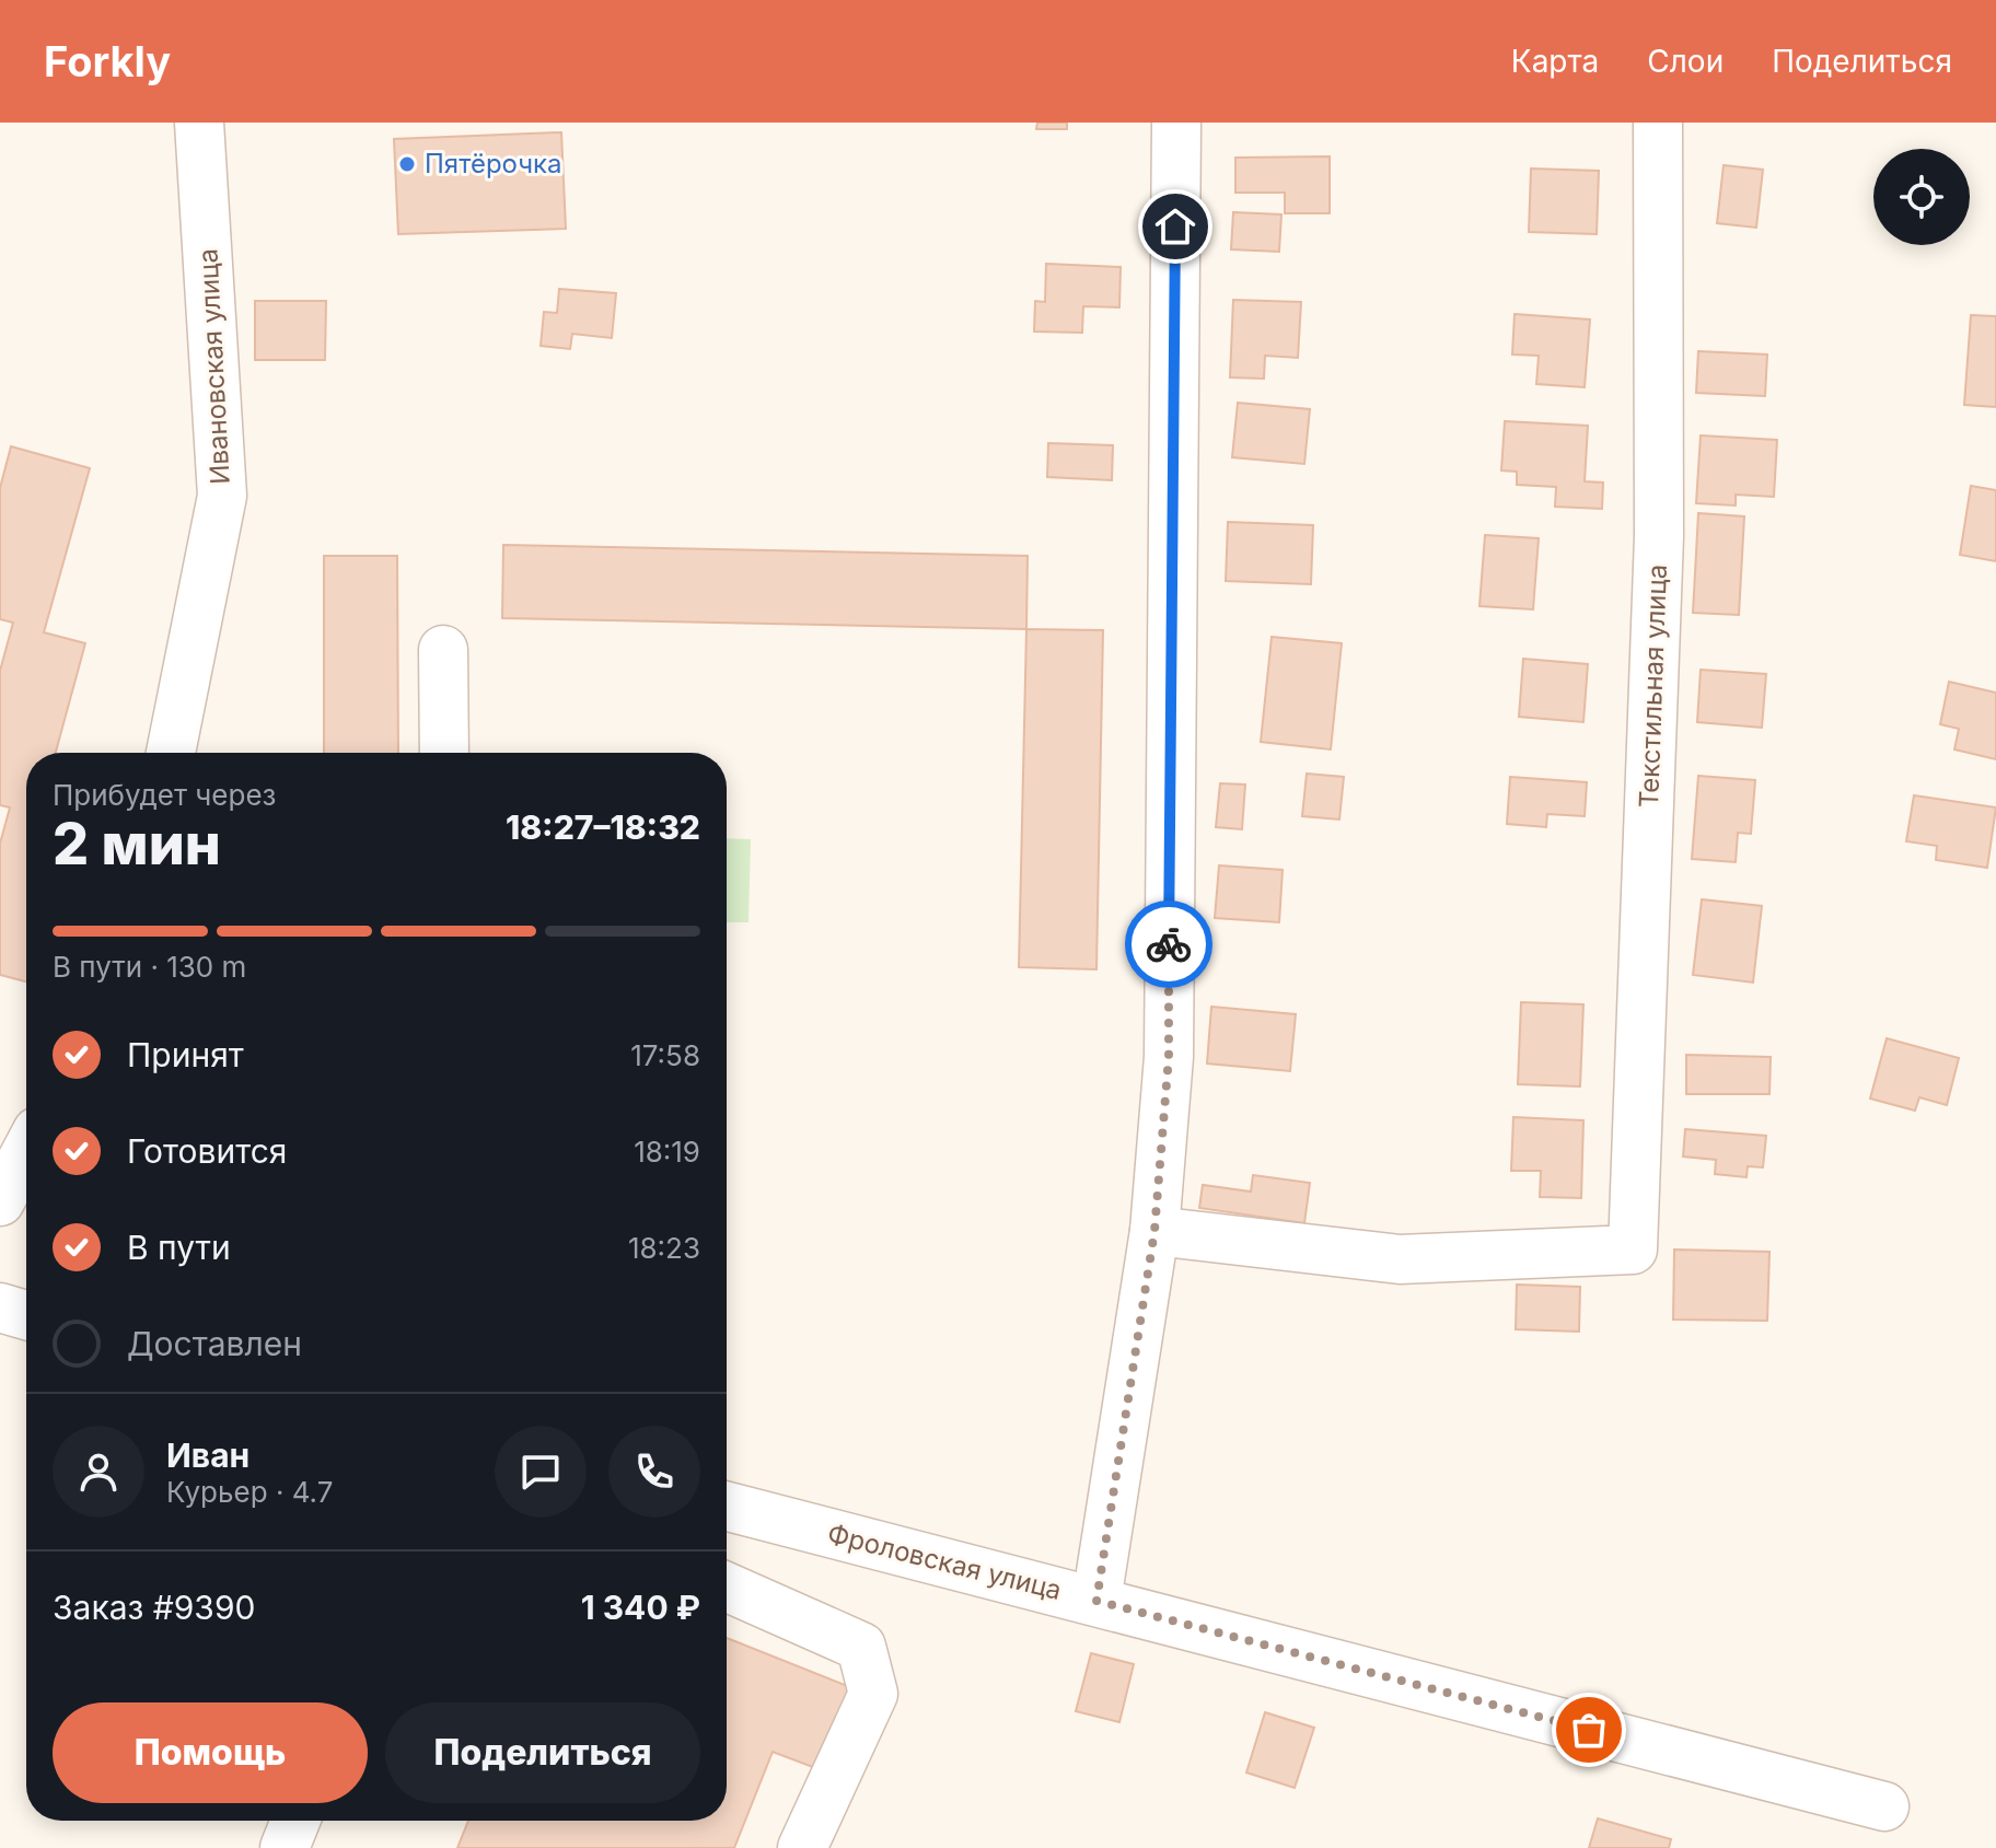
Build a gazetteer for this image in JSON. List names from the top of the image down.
{
  "streets": {
    "street": ["Ивановская улица", "Текстильная улица", "Фроловская улица"]
  },
  "places": ["Пятёрочка"],
  "page": {
    "header": "Forkly",
    "nav": ["Карта", "Слои", "Поделиться"],
    "heading": ["2 мин", "Прибудет через", "18:27–18:32"],
    "panel": [
      "Иван",
      "Курьер · 4.7",
      "Заказ #9390",
      "1 340 ₽"
    ],
    "bar": "В пути · 130 m",
    "list": [
      ["Принят", "17:58"],
      ["Готовится", "18:19"],
      ["В пути", "18:23"],
      "Доставлен"
    ],
    "buttons": ["Помощь", "Поделиться"]
  }
}
